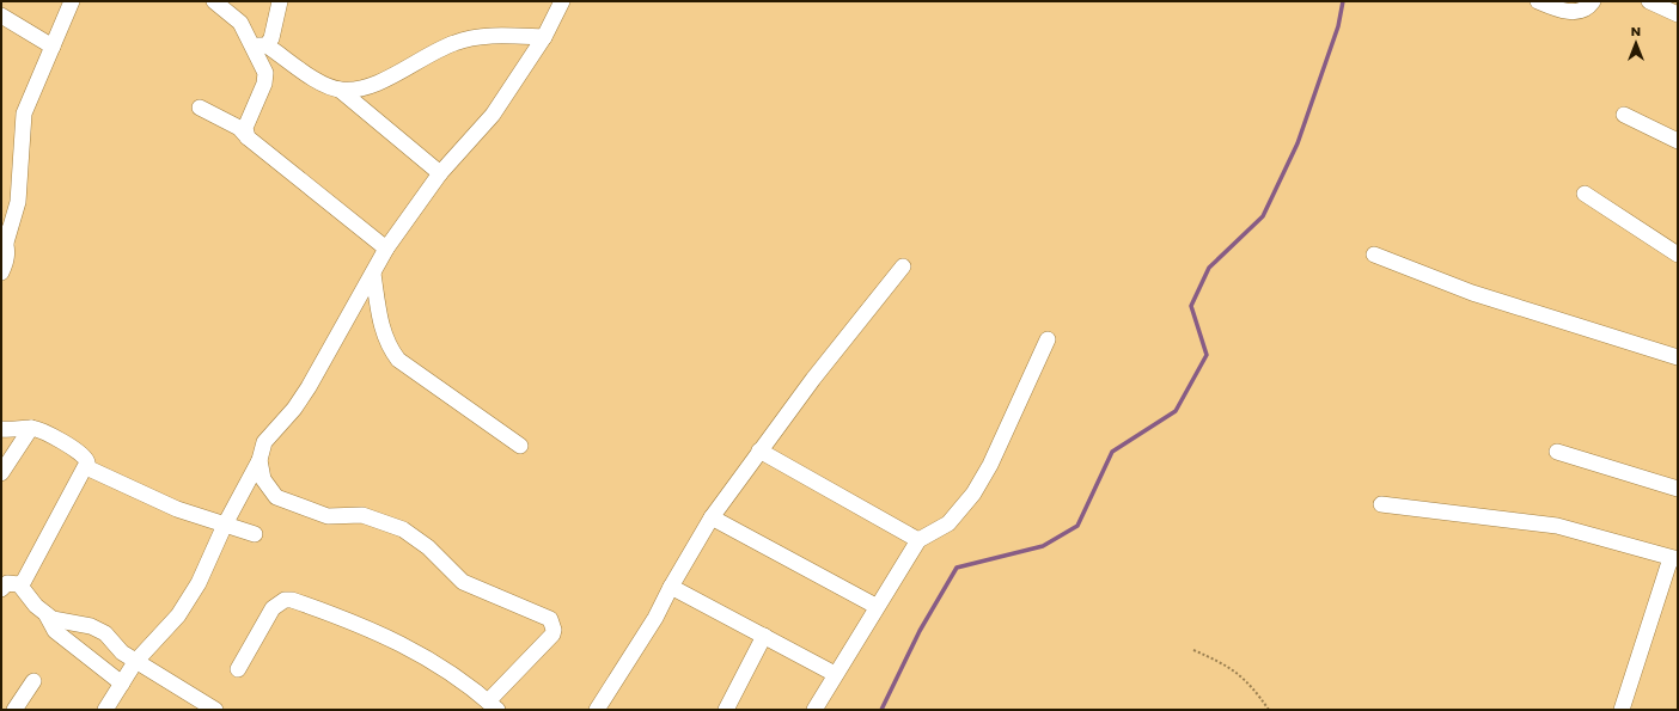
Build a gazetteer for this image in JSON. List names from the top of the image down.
{
  "north": "top"
}
